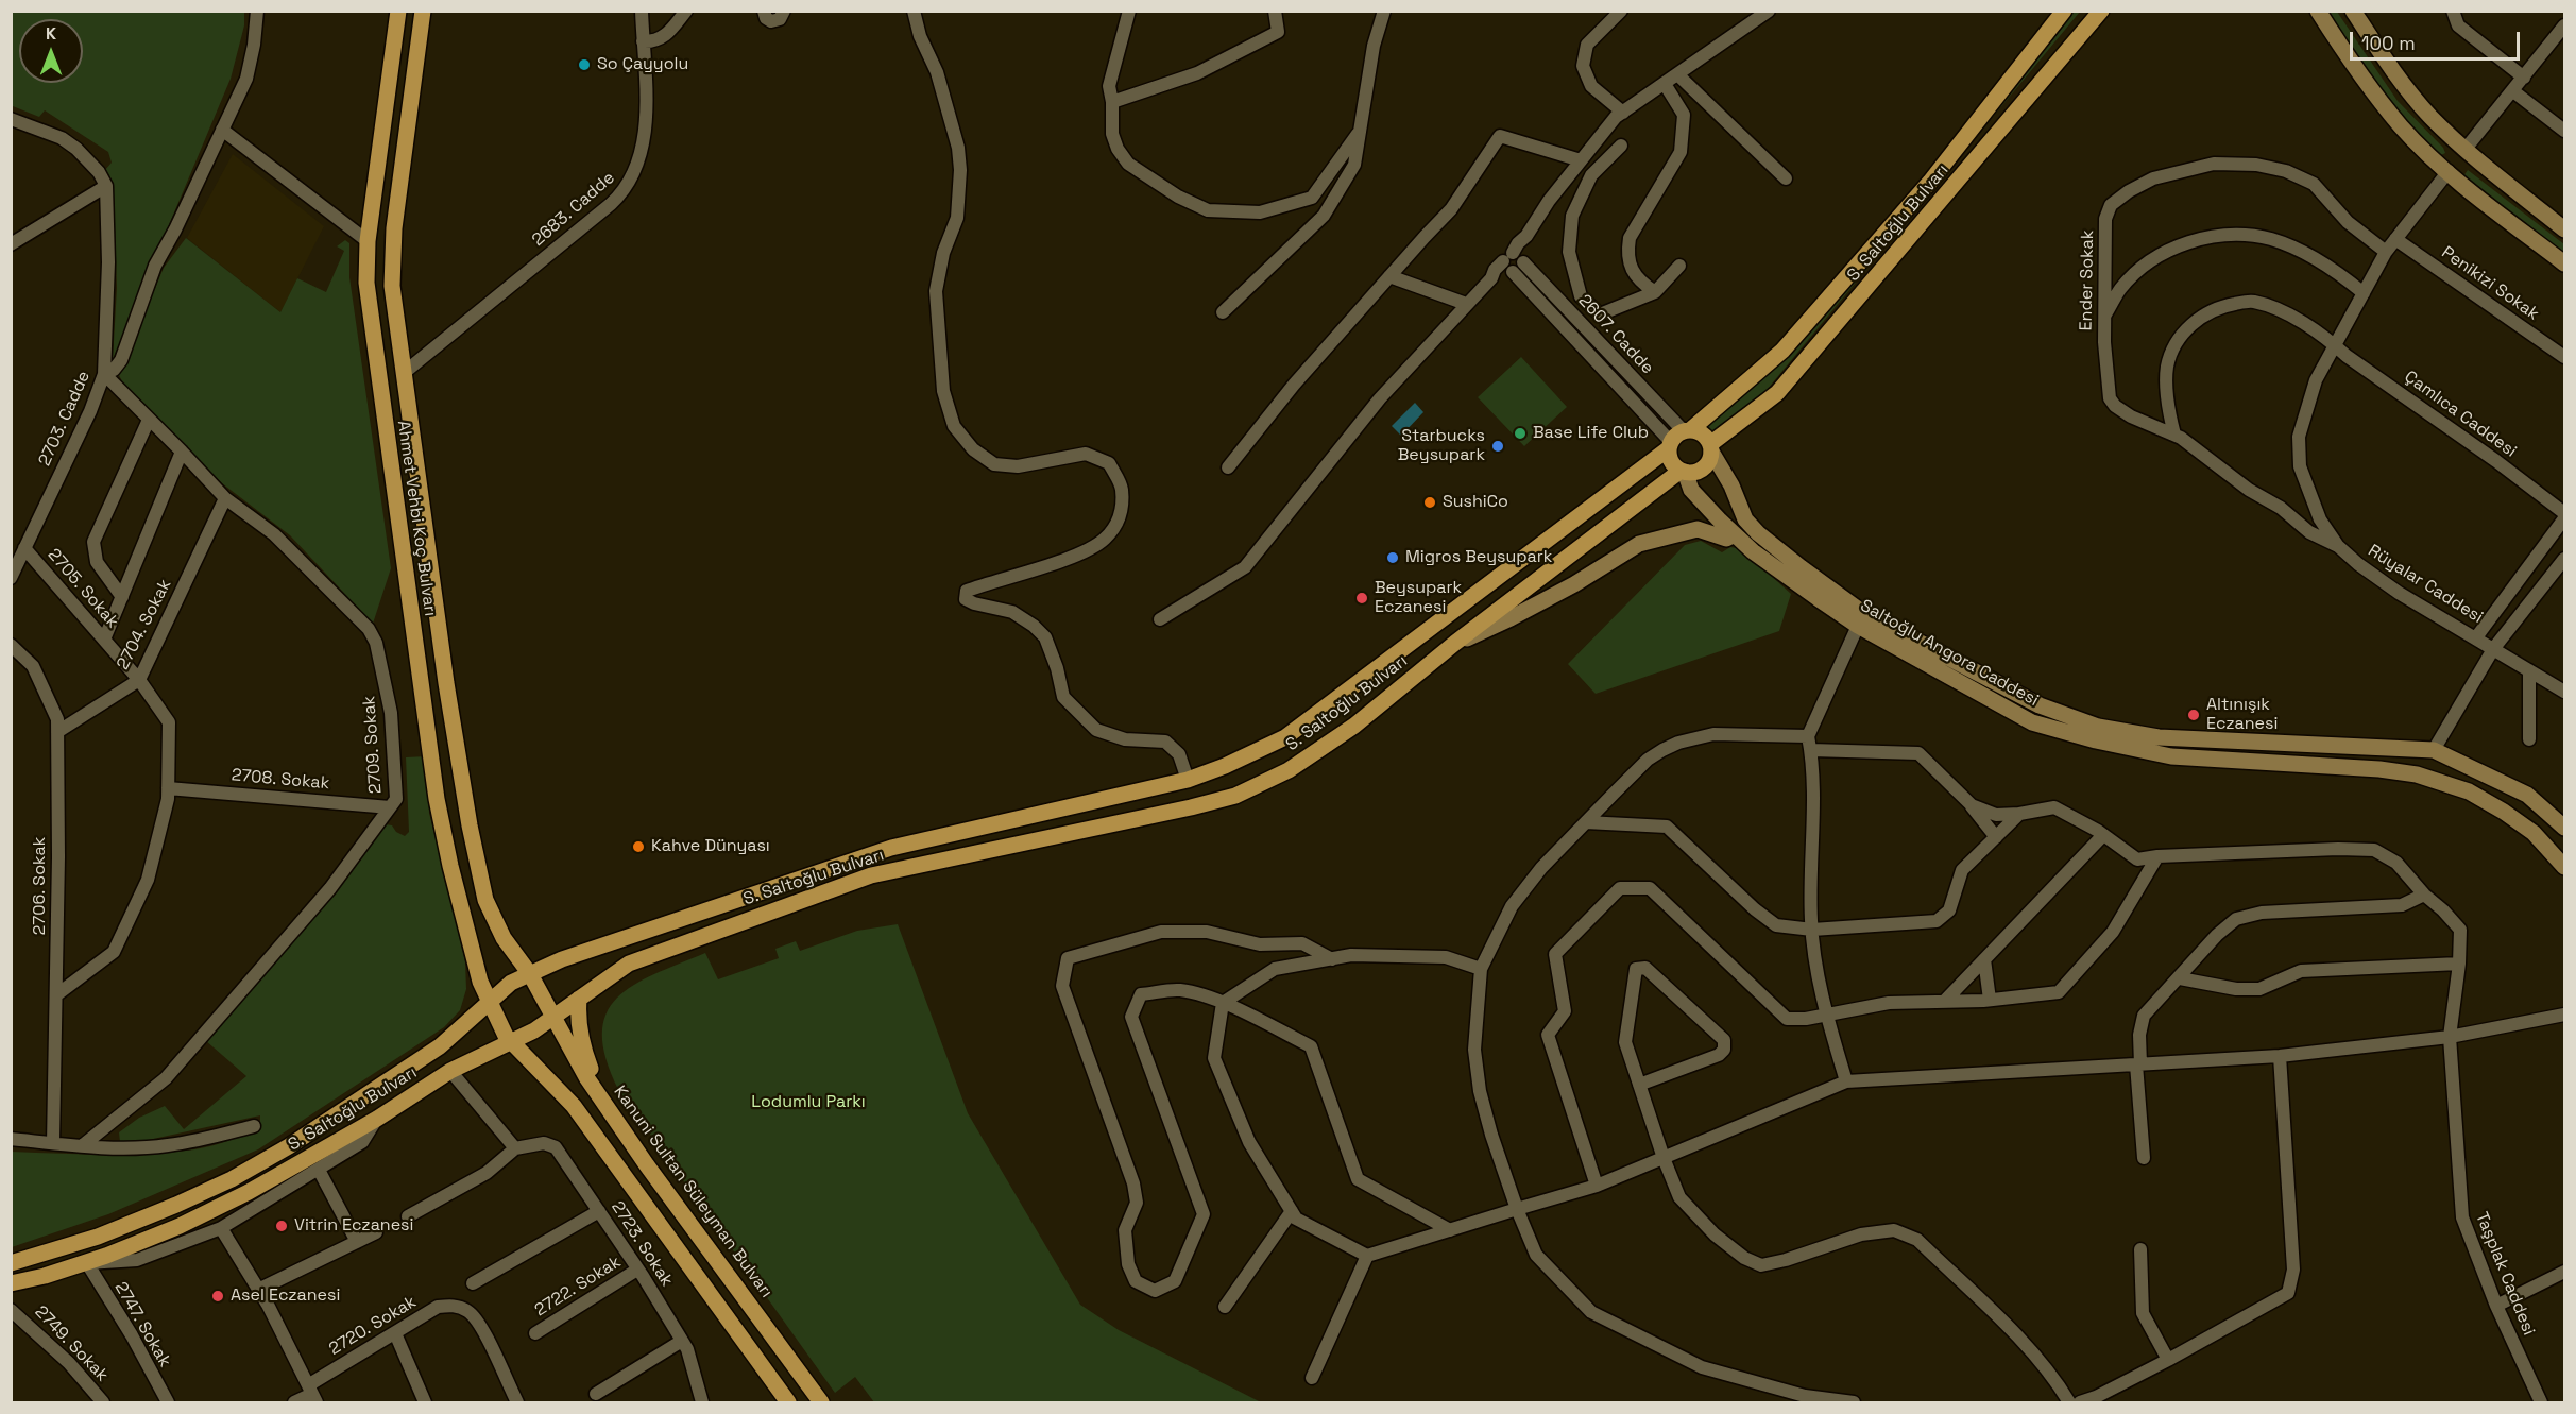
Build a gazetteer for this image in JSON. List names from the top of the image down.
{
  "streets": {
    "main road": ["S. Saltoğlu Bulvarı", "Ahmet Vehbi Koç Bulvarı", "Kanuni Sultan Süleyman Bulvarı"],
    "street": [
      "2683. Cadde",
      "Ender Sokak",
      "Penikizi Sokak",
      "2607. Cadde",
      "Çamlıca Caddesi",
      "2703. Cadde",
      "Rüyalar Caddesi",
      "2705. Sokak",
      "2704. Sokak",
      "Saltoğlu Angora Caddesi",
      "2709. Sokak",
      "2708. Sokak",
      "2706. Sokak",
      "2723. Sokak",
      "Taşplak Caddesi",
      "2722. Sokak",
      "2747. Sokak",
      "2720. Sokak",
      "2749. Sokak"
    ]
  },
  "crossings": [
    ["2683. Cadde", "Ahmet Vehbi Koç Bulvarı"],
    ["S. Saltoğlu Bulvarı", "2607. Cadde"],
    ["S. Saltoğlu Bulvarı", "Ahmet Vehbi Koç Bulvarı"],
    ["S. Saltoğlu Bulvarı", "Saltoğlu Angora Caddesi"],
    ["S. Saltoğlu Bulvarı", "Kanuni Sultan Süleyman Bulvarı"],
    ["S. Saltoğlu Bulvarı", "2747. Sokak"],
    ["Ender Sokak", "Çamlıca Caddesi"],
    ["Ender Sokak", "Rüyalar Caddesi"],
    ["Penikizi Sokak", "Rüyalar Caddesi"],
    ["2607. Cadde", "Saltoğlu Angora Caddesi"],
    ["Çamlıca Caddesi", "Rüyalar Caddesi"],
    ["2703. Cadde", "2705. Sokak"],
    ["2703. Cadde", "2709. Sokak"],
    ["Ahmet Vehbi Koç Bulvarı", "Kanuni Sultan Süleyman Bulvarı"],
    ["2705. Sokak", "2704. Sokak"],
    ["2705. Sokak", "2708. Sokak"],
    ["2705. Sokak", "2706. Sokak"],
    ["2704. Sokak", "2709. Sokak"],
    ["2704. Sokak", "2706. Sokak"],
    ["2709. Sokak", "2708. Sokak"],
    ["2723. Sokak", "2722. Sokak"]
  ],
  "parks": ["Lodumlu Parkı"],
  "places": [
    "So Çayyolu",
    "Base Life Club",
    "Starbucks Beysupark",
    "SushiCo",
    "Migros Beysupark",
    "Beysupark Eczanesi",
    "Altınışık Eczanesi",
    "Kahve Dünyası",
    "Vitrin Eczanesi",
    "Asel Eczanesi"
  ],
  "scale_bar": "100 m",
  "north": "top"
}
